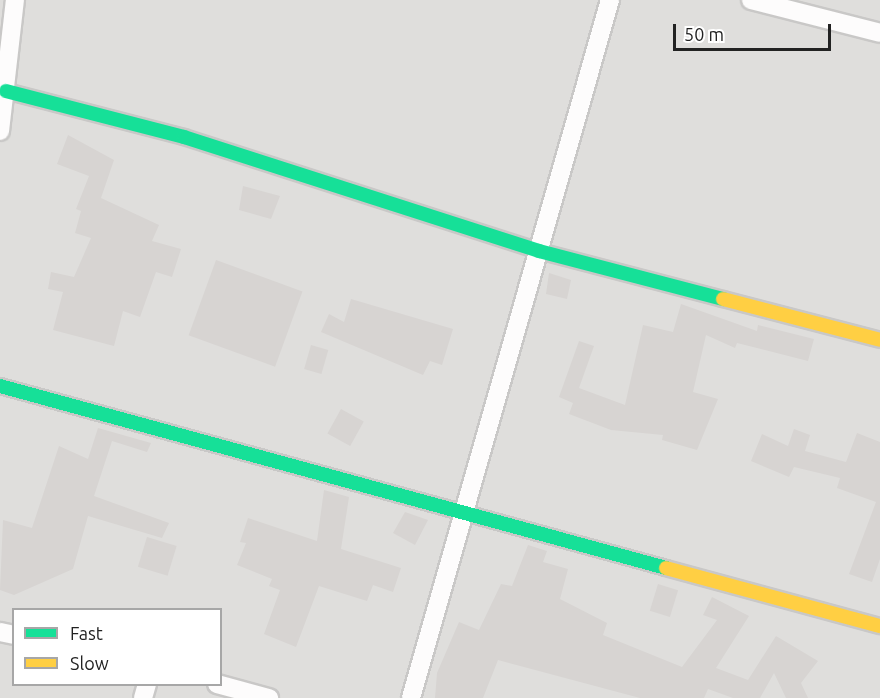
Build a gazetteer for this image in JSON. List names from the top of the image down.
{
  "legend": ["Fast", "Slow"],
  "scale_bar": "50 m"
}
